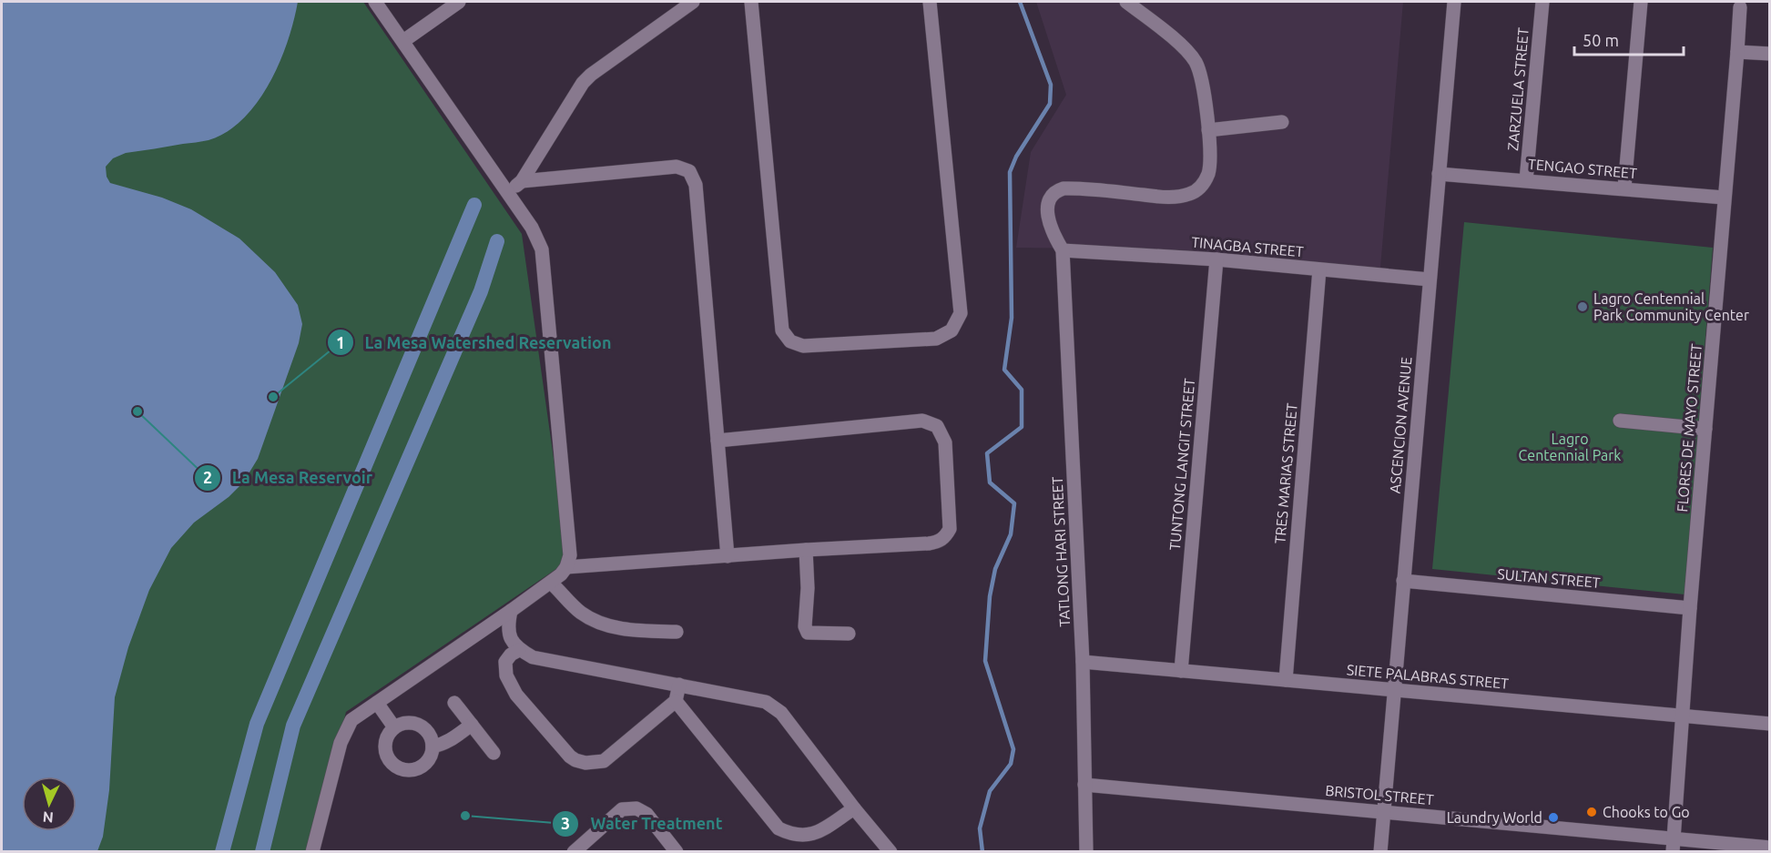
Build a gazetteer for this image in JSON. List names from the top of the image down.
{
  "streets": {
    "street": [
      "ZARZUELA STREET",
      "TENGAO STREET",
      "TINAGBA STREET",
      "ASCENCION AVENUE",
      "FLORES DE MAYO STREET",
      "TUNTONG LANGIT STREET",
      "TRES MARIAS STREET",
      "TATLONG HARI STREET",
      "SULTAN STREET",
      "SIETE PALABRAS STREET",
      "BRISTOL STREET"
    ]
  },
  "crossings": [
    ["ZARZUELA STREET", "TENGAO STREET"],
    ["TENGAO STREET", "ASCENCION AVENUE"],
    ["TENGAO STREET", "FLORES DE MAYO STREET"],
    ["TINAGBA STREET", "ASCENCION AVENUE"],
    ["TINAGBA STREET", "TUNTONG LANGIT STREET"],
    ["TINAGBA STREET", "TRES MARIAS STREET"],
    ["TINAGBA STREET", "TATLONG HARI STREET"],
    ["ASCENCION AVENUE", "SULTAN STREET"],
    ["ASCENCION AVENUE", "SIETE PALABRAS STREET"],
    ["ASCENCION AVENUE", "BRISTOL STREET"],
    ["FLORES DE MAYO STREET", "SULTAN STREET"],
    ["FLORES DE MAYO STREET", "SIETE PALABRAS STREET"],
    ["FLORES DE MAYO STREET", "BRISTOL STREET"],
    ["TUNTONG LANGIT STREET", "SIETE PALABRAS STREET"],
    ["TRES MARIAS STREET", "SIETE PALABRAS STREET"],
    ["TATLONG HARI STREET", "SIETE PALABRAS STREET"],
    ["TATLONG HARI STREET", "BRISTOL STREET"]
  ],
  "parks": ["Lagro Centennial Park"],
  "places": [
    "Lagro Centennial Park Community Center",
    "La Mesa Watershed Reservation",
    "La Mesa Reservoir",
    "Chooks to Go",
    "Water Treatment",
    "Laundry World"
  ],
  "scale_bar": "50 m",
  "north": "bottom"
}
